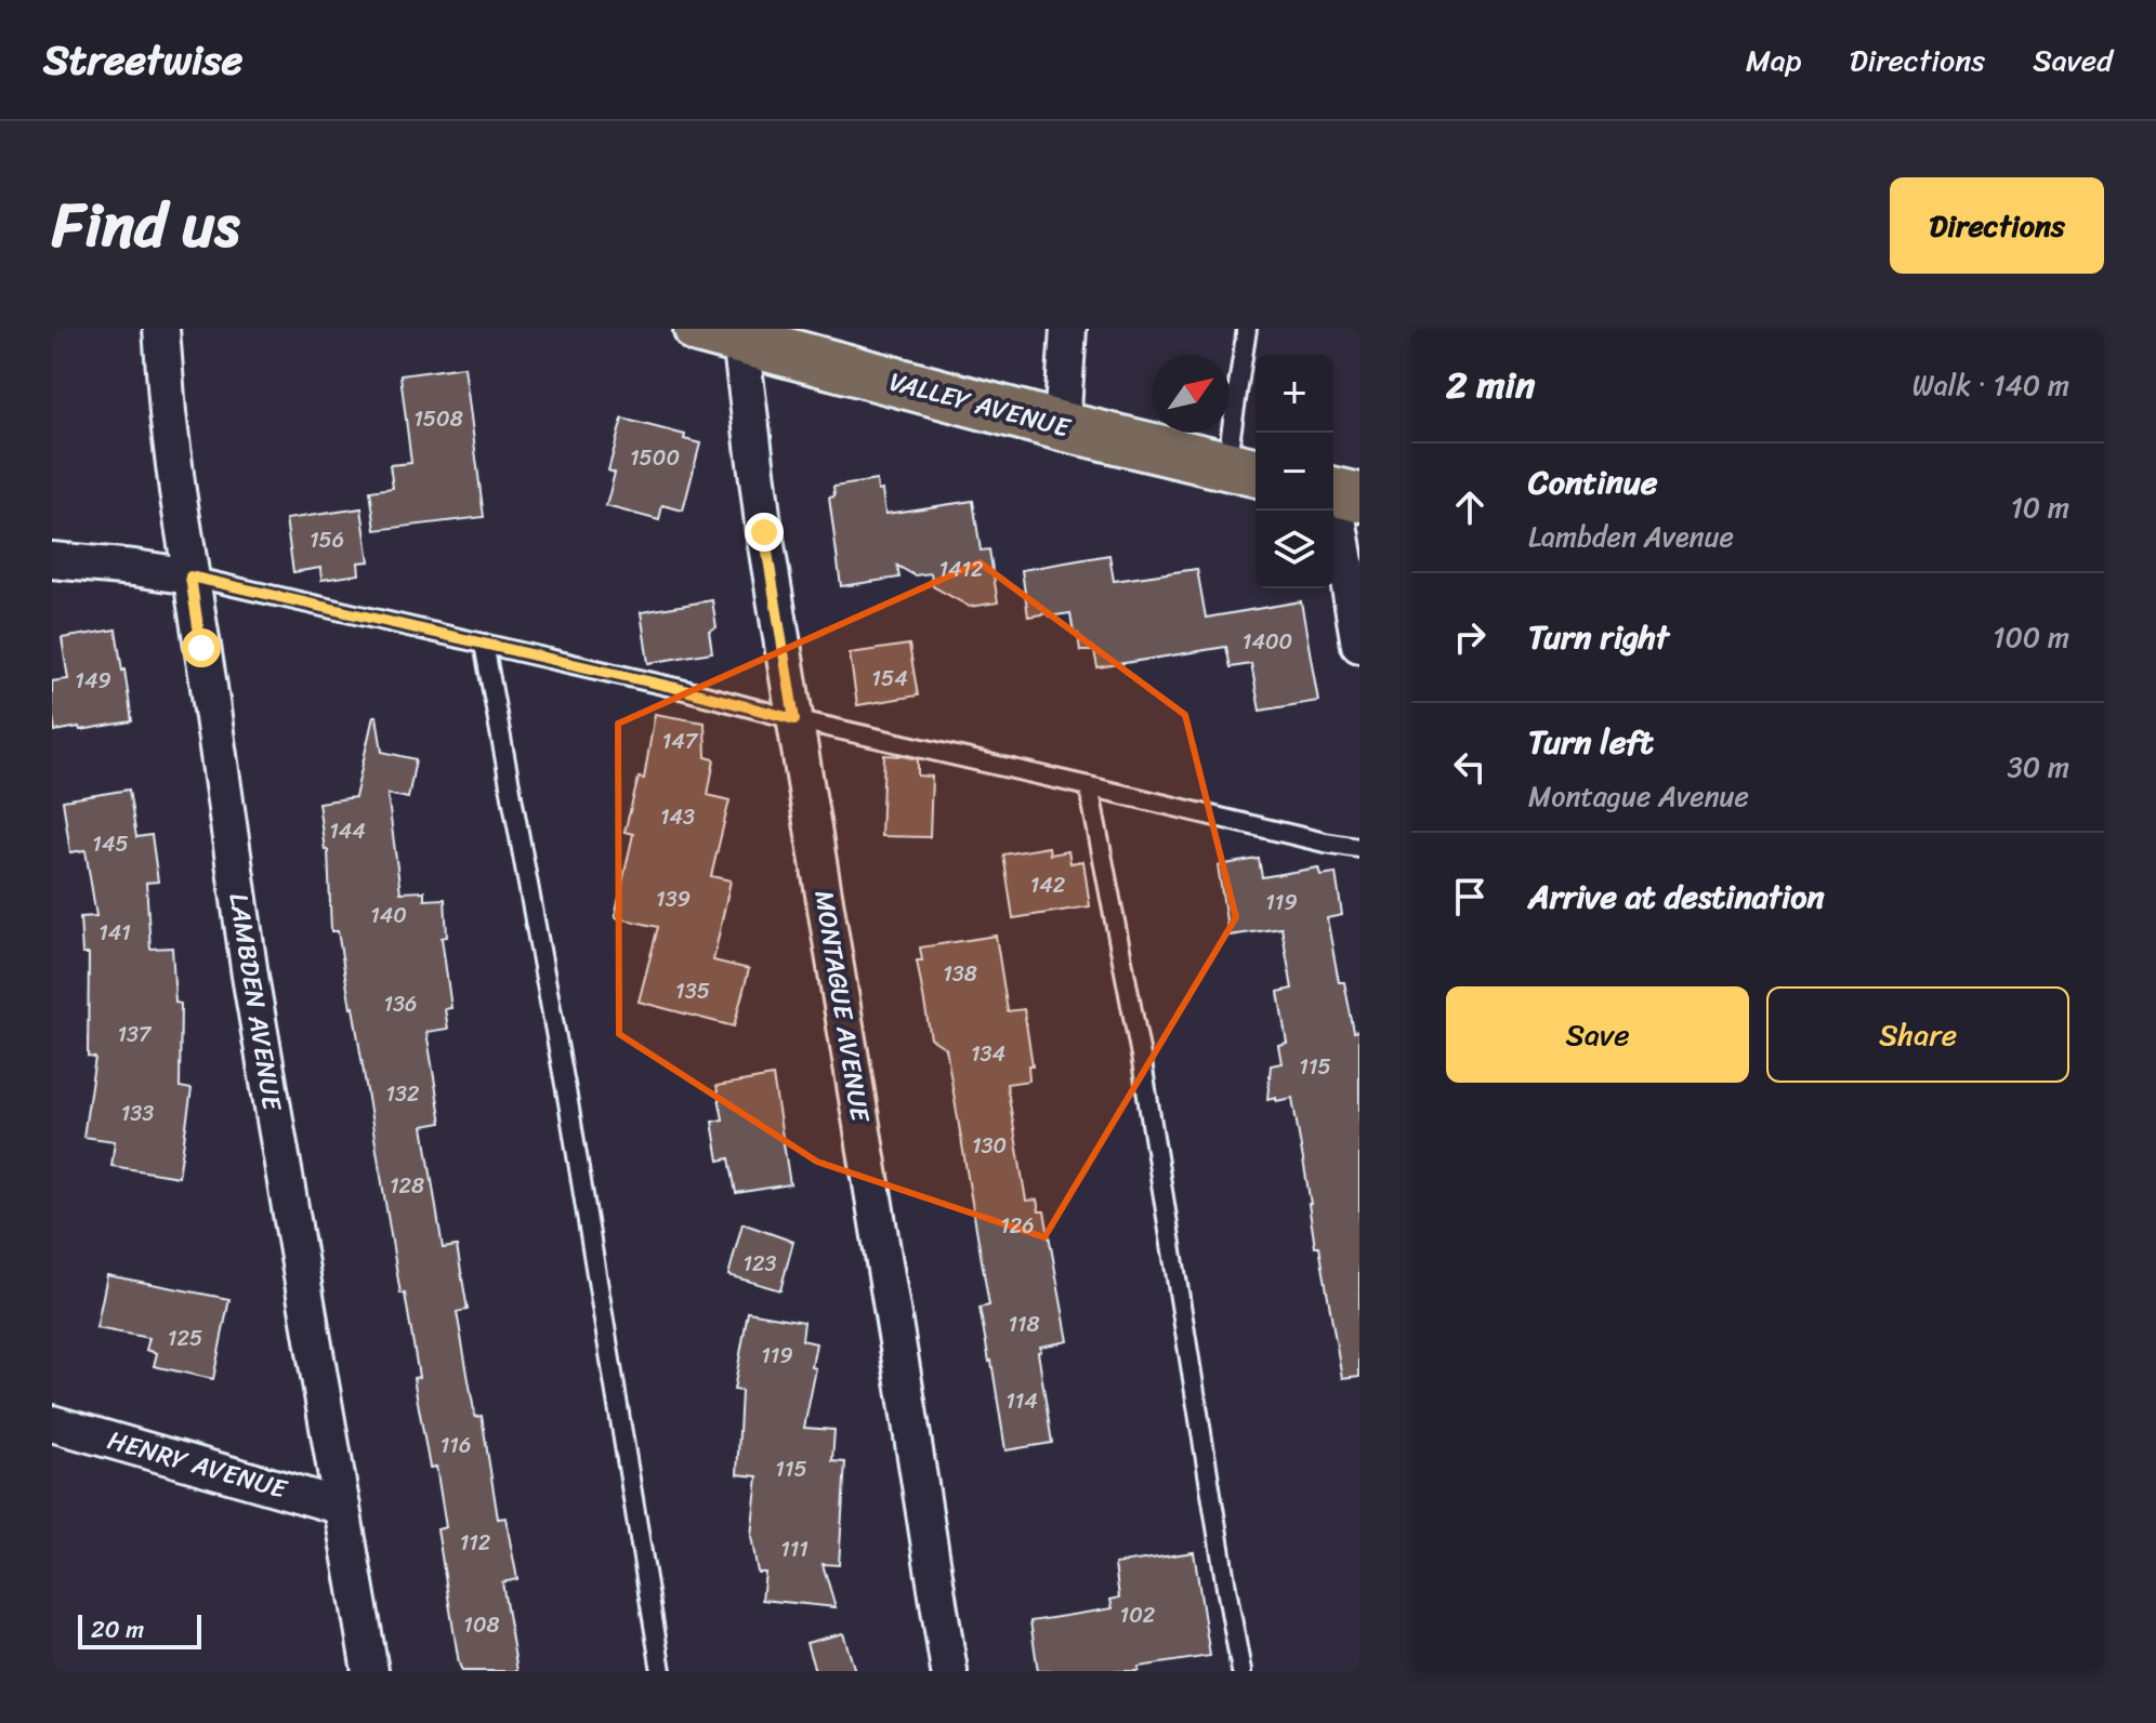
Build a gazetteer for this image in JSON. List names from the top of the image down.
{
  "streets": {
    "main road": ["VALLEY AVENUE"],
    "street": ["LAMBDEN AVENUE", "MONTAGUE AVENUE", "HENRY AVENUE"]
  },
  "crossings": [
    ["VALLEY AVENUE", "MONTAGUE AVENUE"],
    ["LAMBDEN AVENUE", "HENRY AVENUE"]
  ],
  "house_numbers": [
    "1508",
    "1500",
    "156",
    "1412",
    "1400",
    "154",
    "149",
    "147",
    "143",
    "144",
    "145",
    "142",
    "139",
    "119",
    "140",
    "141",
    "138",
    "135",
    "136",
    "137",
    "134",
    "115",
    "132",
    "133",
    "130",
    "128",
    "126",
    "123",
    "118",
    "125",
    "119",
    "114",
    "116",
    "115",
    "112",
    "111",
    "102",
    "108"
  ],
  "scale_bar": "20 m",
  "north": "top right",
  "page": {
    "header": "Streetwise",
    "nav": ["Map", "Directions", "Saved"],
    "title": "Find us",
    "buttons": [
      "Directions",
      ["Save", "Share"]
    ],
    "heading": ["2 min", "Walk · 140 m"],
    "map_buttons": ["+", "−"],
    "list": [
      ["Continue", "Lambden Avenue", "10 m"],
      ["Turn right", "100 m"],
      ["Turn left", "Montague Avenue", "30 m"],
      "Arrive at destination"
    ],
    "scale": "20 m"
  }
}
